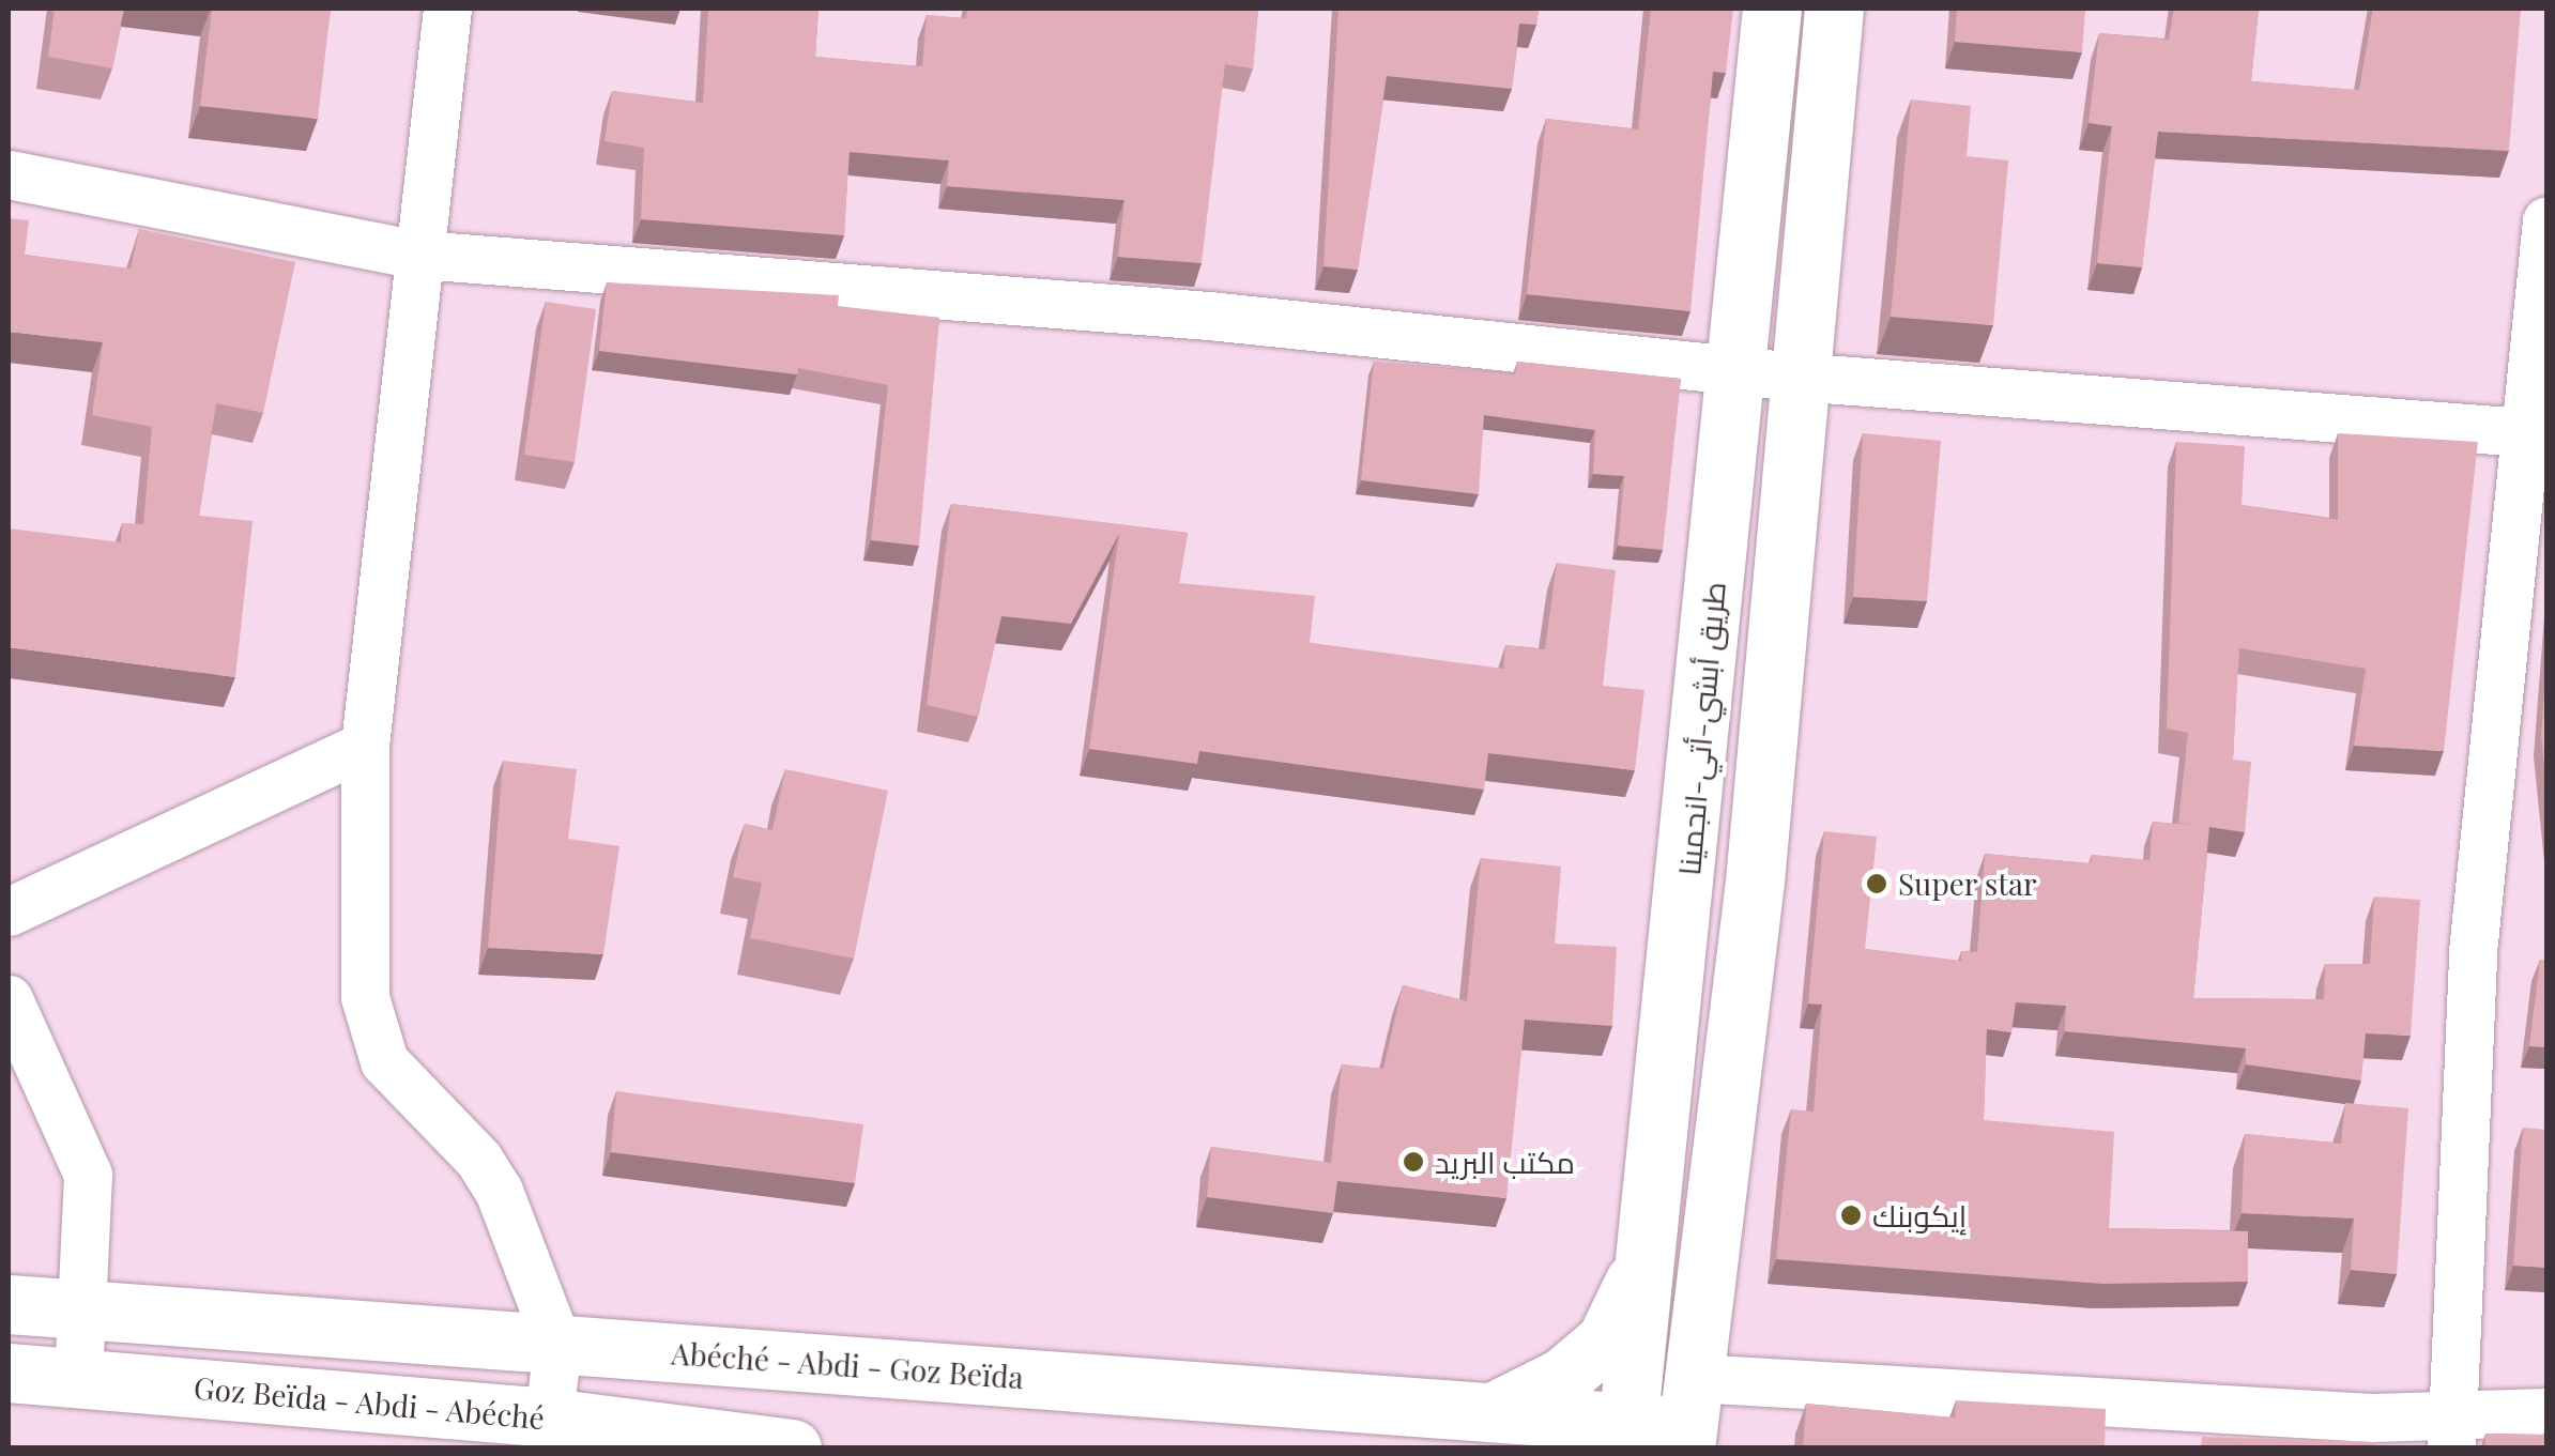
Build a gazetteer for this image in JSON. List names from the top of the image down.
{
  "streets": {
    "main road": ["طريق أبشي-أتي-انجمينا", "Abéché - Abdi - Goz Beïda", "Goz Beïda - Abdi - Abéché"]
  },
  "crossings": [
    ["طريق أبشي-أتي-انجمينا", "Abéché - Abdi - Goz Beïda"]
  ],
  "places": ["Super star", "مكتب البريد", "إيكوبنك"]
}
